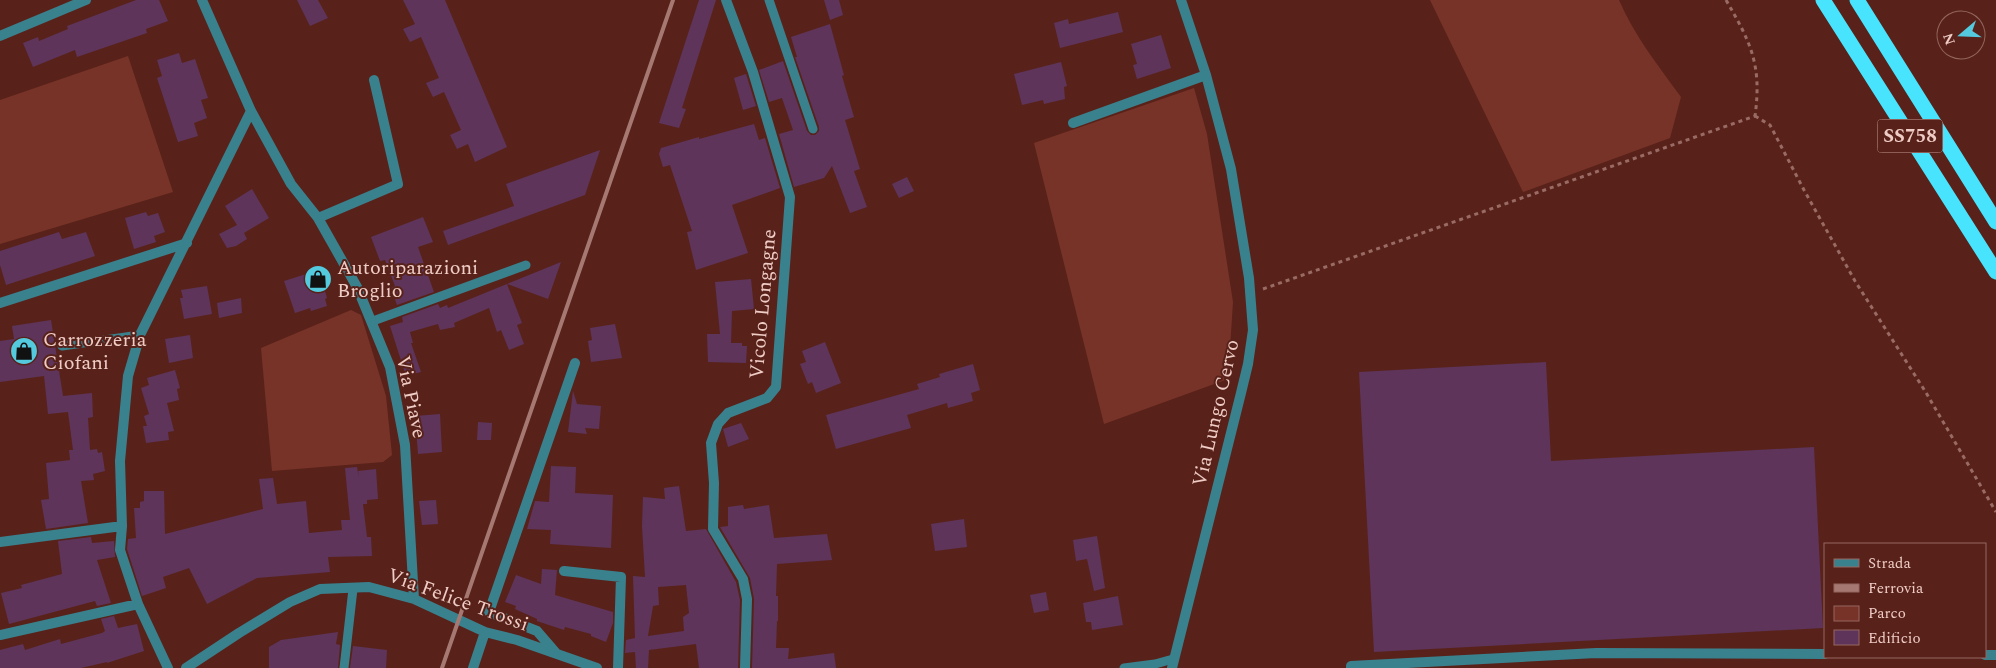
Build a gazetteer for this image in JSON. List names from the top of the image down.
{
  "streets": {
    "highway": ["SS758"],
    "street": [
      "Vicolo Longagne",
      "Via Piave",
      "Via Lungo Cervo",
      "Via Felice Trossi"
    ]
  },
  "crossings": [
    ["Via Piave", "Via Felice Trossi"]
  ],
  "places": {
    "shop": ["Autoriparazioni Broglio", "Carrozzeria Ciofani"]
  },
  "legend": [
    "Strada",
    "Ferrovia",
    "Parco",
    "Edificio"
  ],
  "north": "left"
}
